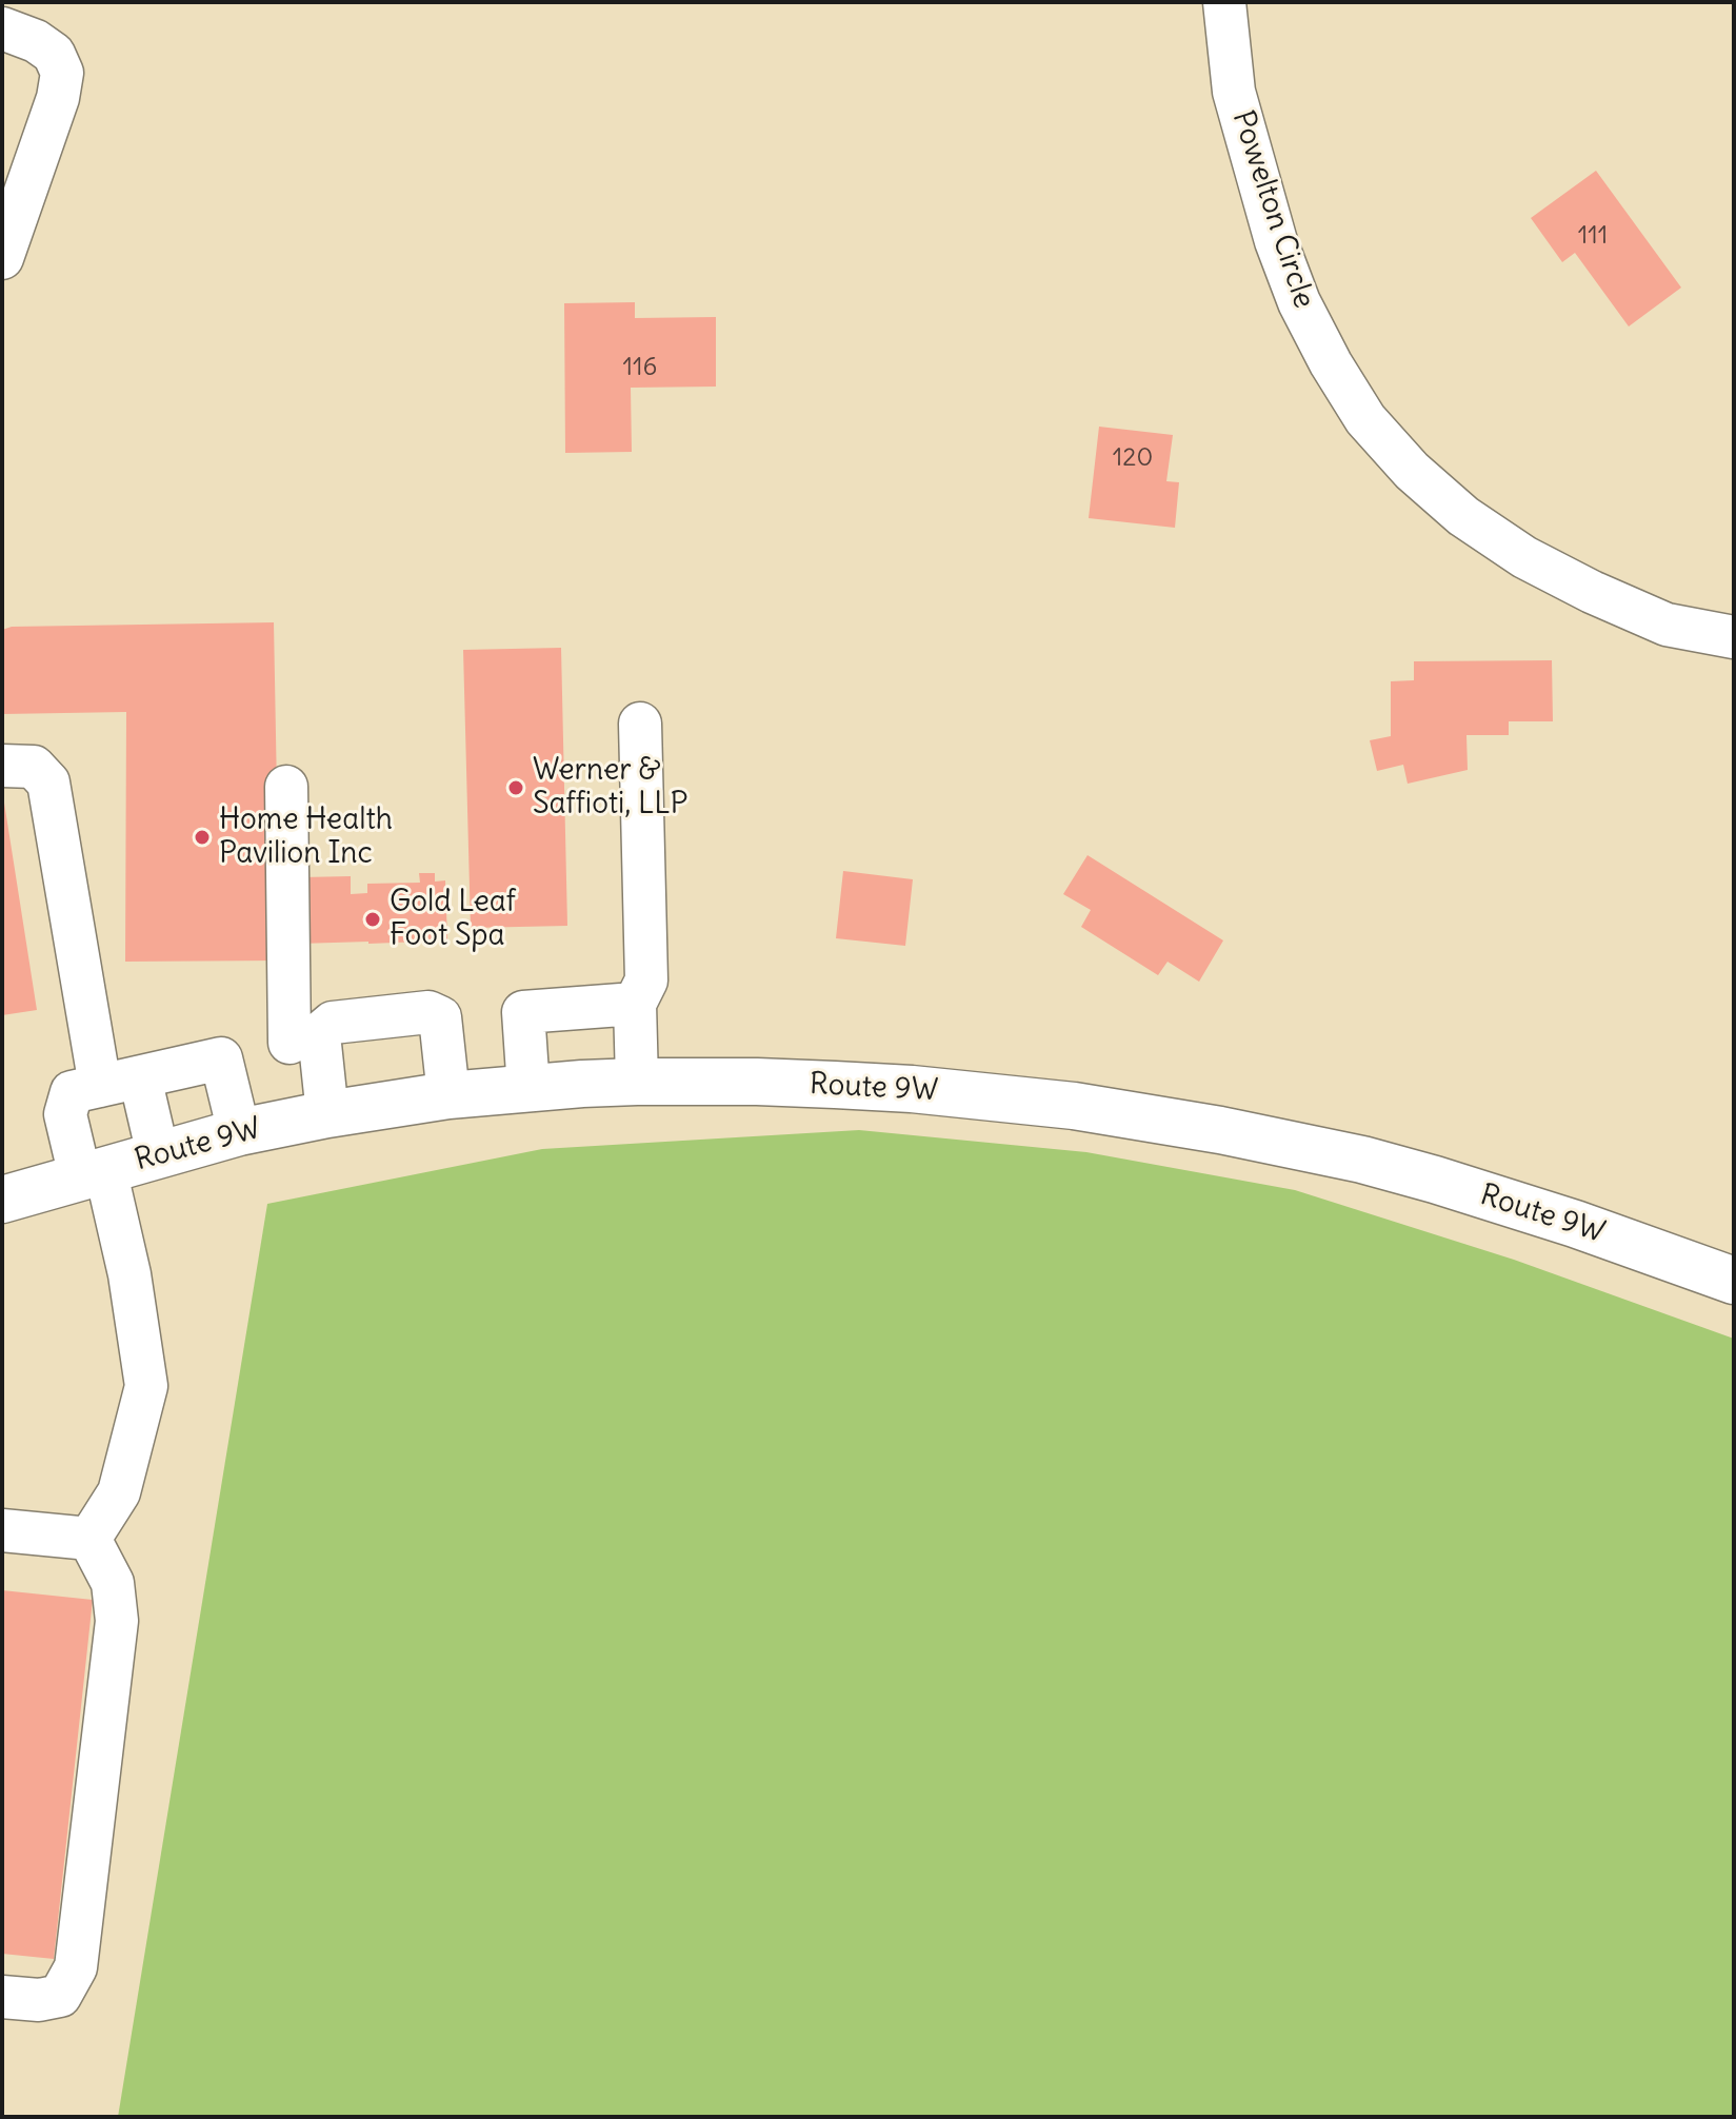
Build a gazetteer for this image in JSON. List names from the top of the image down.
{
  "streets": {
    "highway": ["Route 9W"],
    "street": ["Powelton Circle"]
  },
  "places": ["Werner & Saffioti, LLP", "Home Health Pavilion Inc", "Gold Leaf Foot Spa"],
  "house_numbers": ["111", "116", "120"]
}
